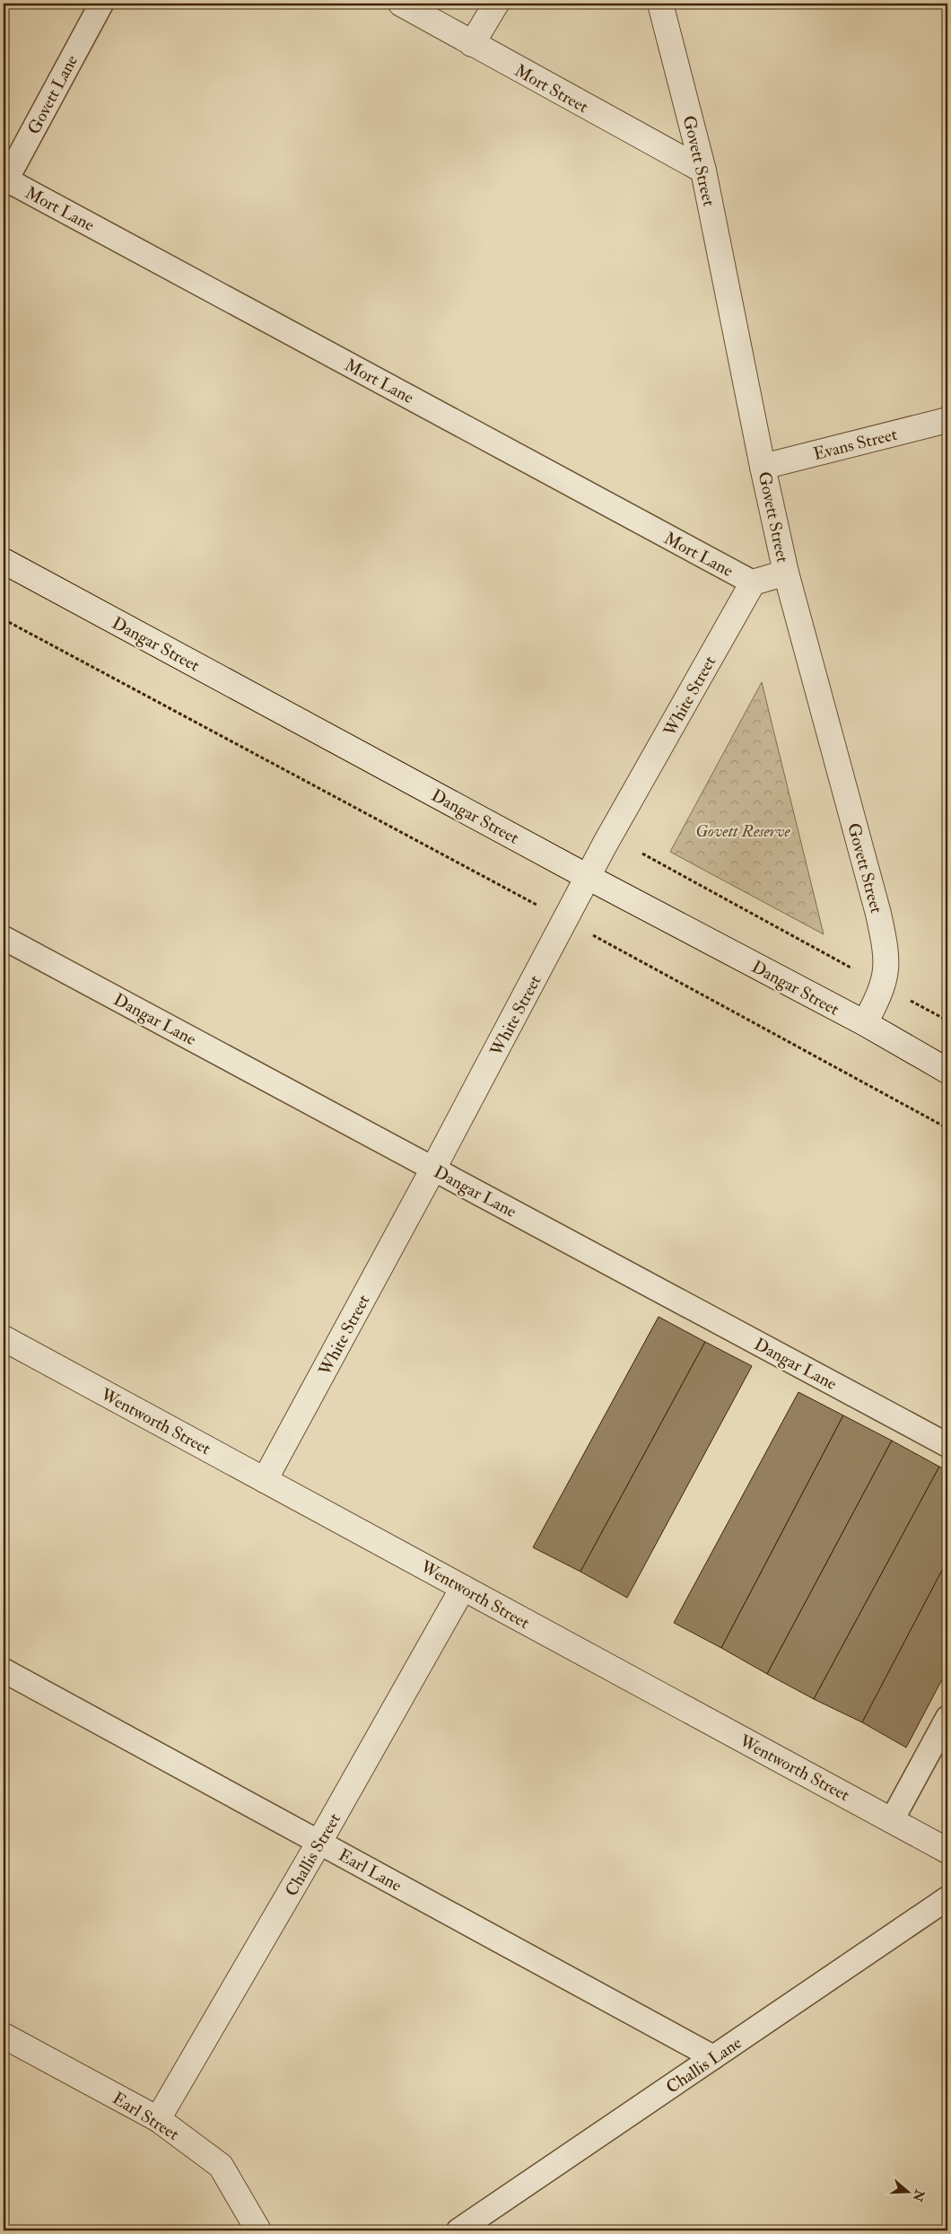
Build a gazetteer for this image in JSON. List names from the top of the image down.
{
  "streets": {
    "street": [
      "Mort Street",
      "Govett Street",
      "Evans Street",
      "Dangar Street",
      "White Street",
      "Wentworth Street",
      "Challis Street",
      "Earl Street"
    ],
    "lane": [
      "Govett Lane",
      "Mort Lane",
      "Dangar Lane",
      "Earl Lane",
      "Challis Lane"
    ]
  },
  "crossings": [
    ["Mort Street", "Govett Street"],
    ["Govett Lane", "Mort Lane"],
    ["Govett Street", "Evans Street"],
    ["Govett Street", "Dangar Street"],
    ["Mort Lane", "White Street"],
    ["Dangar Street", "White Street"],
    ["White Street", "Dangar Lane"],
    ["White Street", "Wentworth Street"],
    ["Wentworth Street", "Challis Street"],
    ["Challis Street", "Earl Lane"],
    ["Challis Street", "Earl Street"],
    ["Earl Lane", "Challis Lane"]
  ],
  "parks": ["Govett Reserve"],
  "north": "right"
}
